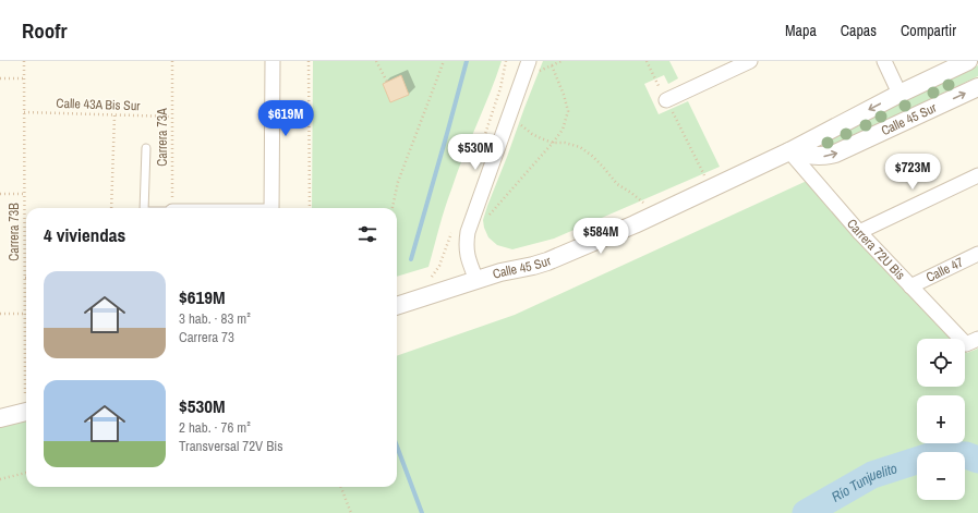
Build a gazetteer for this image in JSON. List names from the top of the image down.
{
  "streets": {
    "street": ["Calle 45 Sur", "Carrera 72U Bis", "Calle 47"],
    "path": ["Calle 43A Bis Sur", "Carrera 73A", "Carrera 73B"]
  },
  "crossings": [
    ["Calle 43A Bis Sur", "Carrera 73A"],
    ["Calle 43A Bis Sur", "Carrera 73B"],
    ["Calle 45 Sur", "Carrera 72U Bis"],
    ["Carrera 72U Bis", "Calle 47"]
  ],
  "water": ["Río Tunjuelito"],
  "page": {
    "header": "Roofr",
    "nav": ["Mapa", "Capas", "Compartir"],
    "price": [
      "$619M",
      "$530M",
      "$723M",
      "$584M"
    ],
    "heading": "4 viviendas",
    "list": [
      {
        "name": "$619M",
        "note": "3 hab. · 83 m² · Carrera 73"
      },
      {
        "name": "$530M",
        "note": "2 hab. · 76 m² · Transversal 72V Bis"
      }
    ],
    "map_buttons": ["+", "−"]
  }
}
